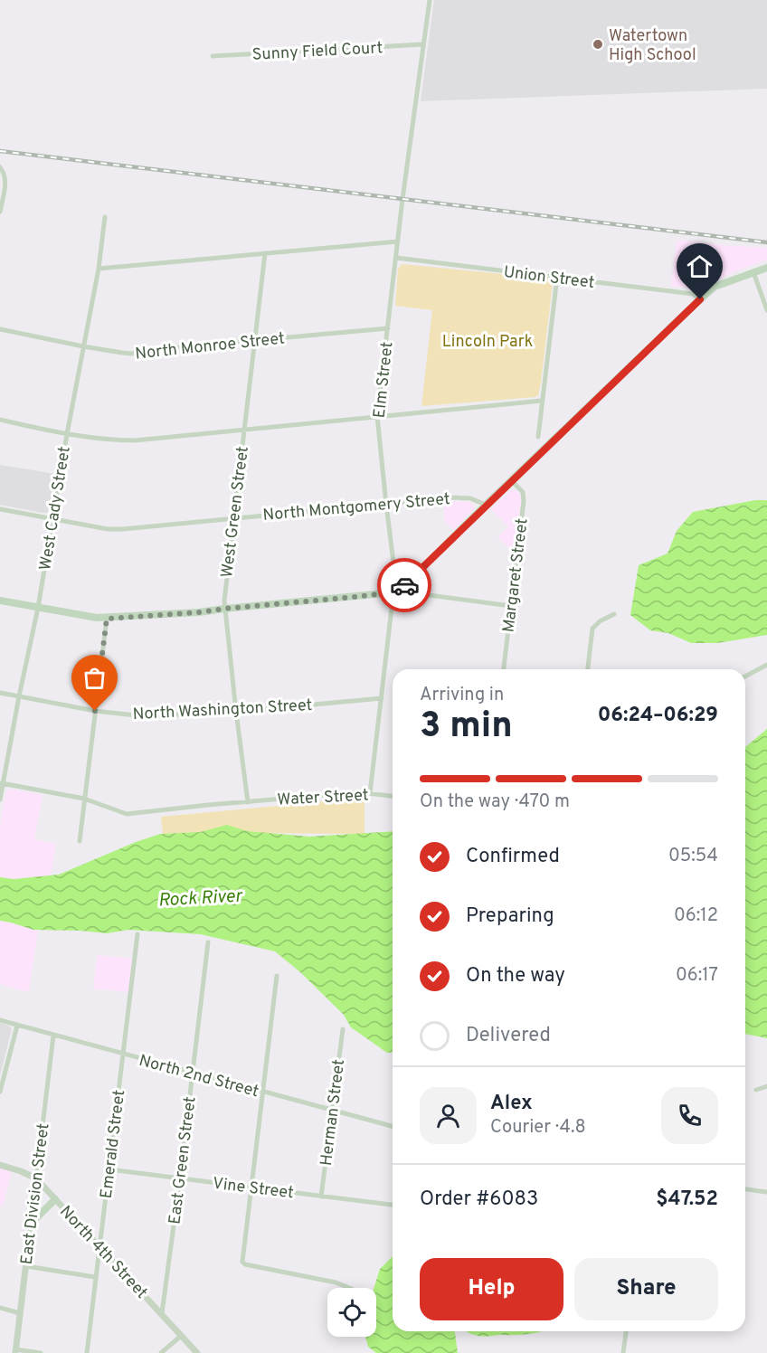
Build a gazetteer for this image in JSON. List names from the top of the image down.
{
  "streets": {
    "street": [
      "Sunny Field Court",
      "Union Street",
      "North Monroe Street",
      "Elm Street",
      "North Montgomery Street",
      "West Cady Street",
      "West Green Street",
      "Margaret Street",
      "North Washington Street",
      "Water Street",
      "North 2nd Street",
      "Herman Street",
      "Emerald Street",
      "East Green Street",
      "Vine Street",
      "East Division Street",
      "North 4th Street"
    ]
  },
  "crossings": [
    ["Sunny Field Court", "Elm Street"],
    ["Union Street", "Elm Street"],
    ["North Monroe Street", "Elm Street"],
    ["North Monroe Street", "West Cady Street"],
    ["North Monroe Street", "West Green Street"],
    ["Elm Street", "North Montgomery Street"],
    ["Elm Street", "North Washington Street"],
    ["Elm Street", "Water Street"],
    ["North Montgomery Street", "West Cady Street"],
    ["North Montgomery Street", "West Green Street"],
    ["West Cady Street", "North Washington Street"],
    ["West Cady Street", "Water Street"],
    ["West Green Street", "North Washington Street"],
    ["West Green Street", "Water Street"],
    ["North 2nd Street", "Herman Street"],
    ["North 2nd Street", "Emerald Street"],
    ["North 2nd Street", "East Green Street"],
    ["North 2nd Street", "East Division Street"],
    ["Herman Street", "Vine Street"],
    ["Emerald Street", "Vine Street"],
    ["Emerald Street", "North 4th Street"],
    ["East Green Street", "Vine Street"],
    ["East Green Street", "North 4th Street"],
    ["East Division Street", "North 4th Street"]
  ],
  "water": ["Rock River"],
  "parks": ["Lincoln Park"],
  "places": ["Watertown High School"],
  "page": {
    "heading": ["3 min", "Arriving in", "06:24–06:29"],
    "panel": [
      "Alex",
      "Courier · 4.8",
      "Order #6083",
      "$47.52"
    ],
    "bar": "On the way · 470 m",
    "list": [
      ["Confirmed", "05:54"],
      ["Preparing", "06:12"],
      ["On the way", "06:17"],
      "Delivered"
    ],
    "buttons": ["Help", "Share"]
  }
}
